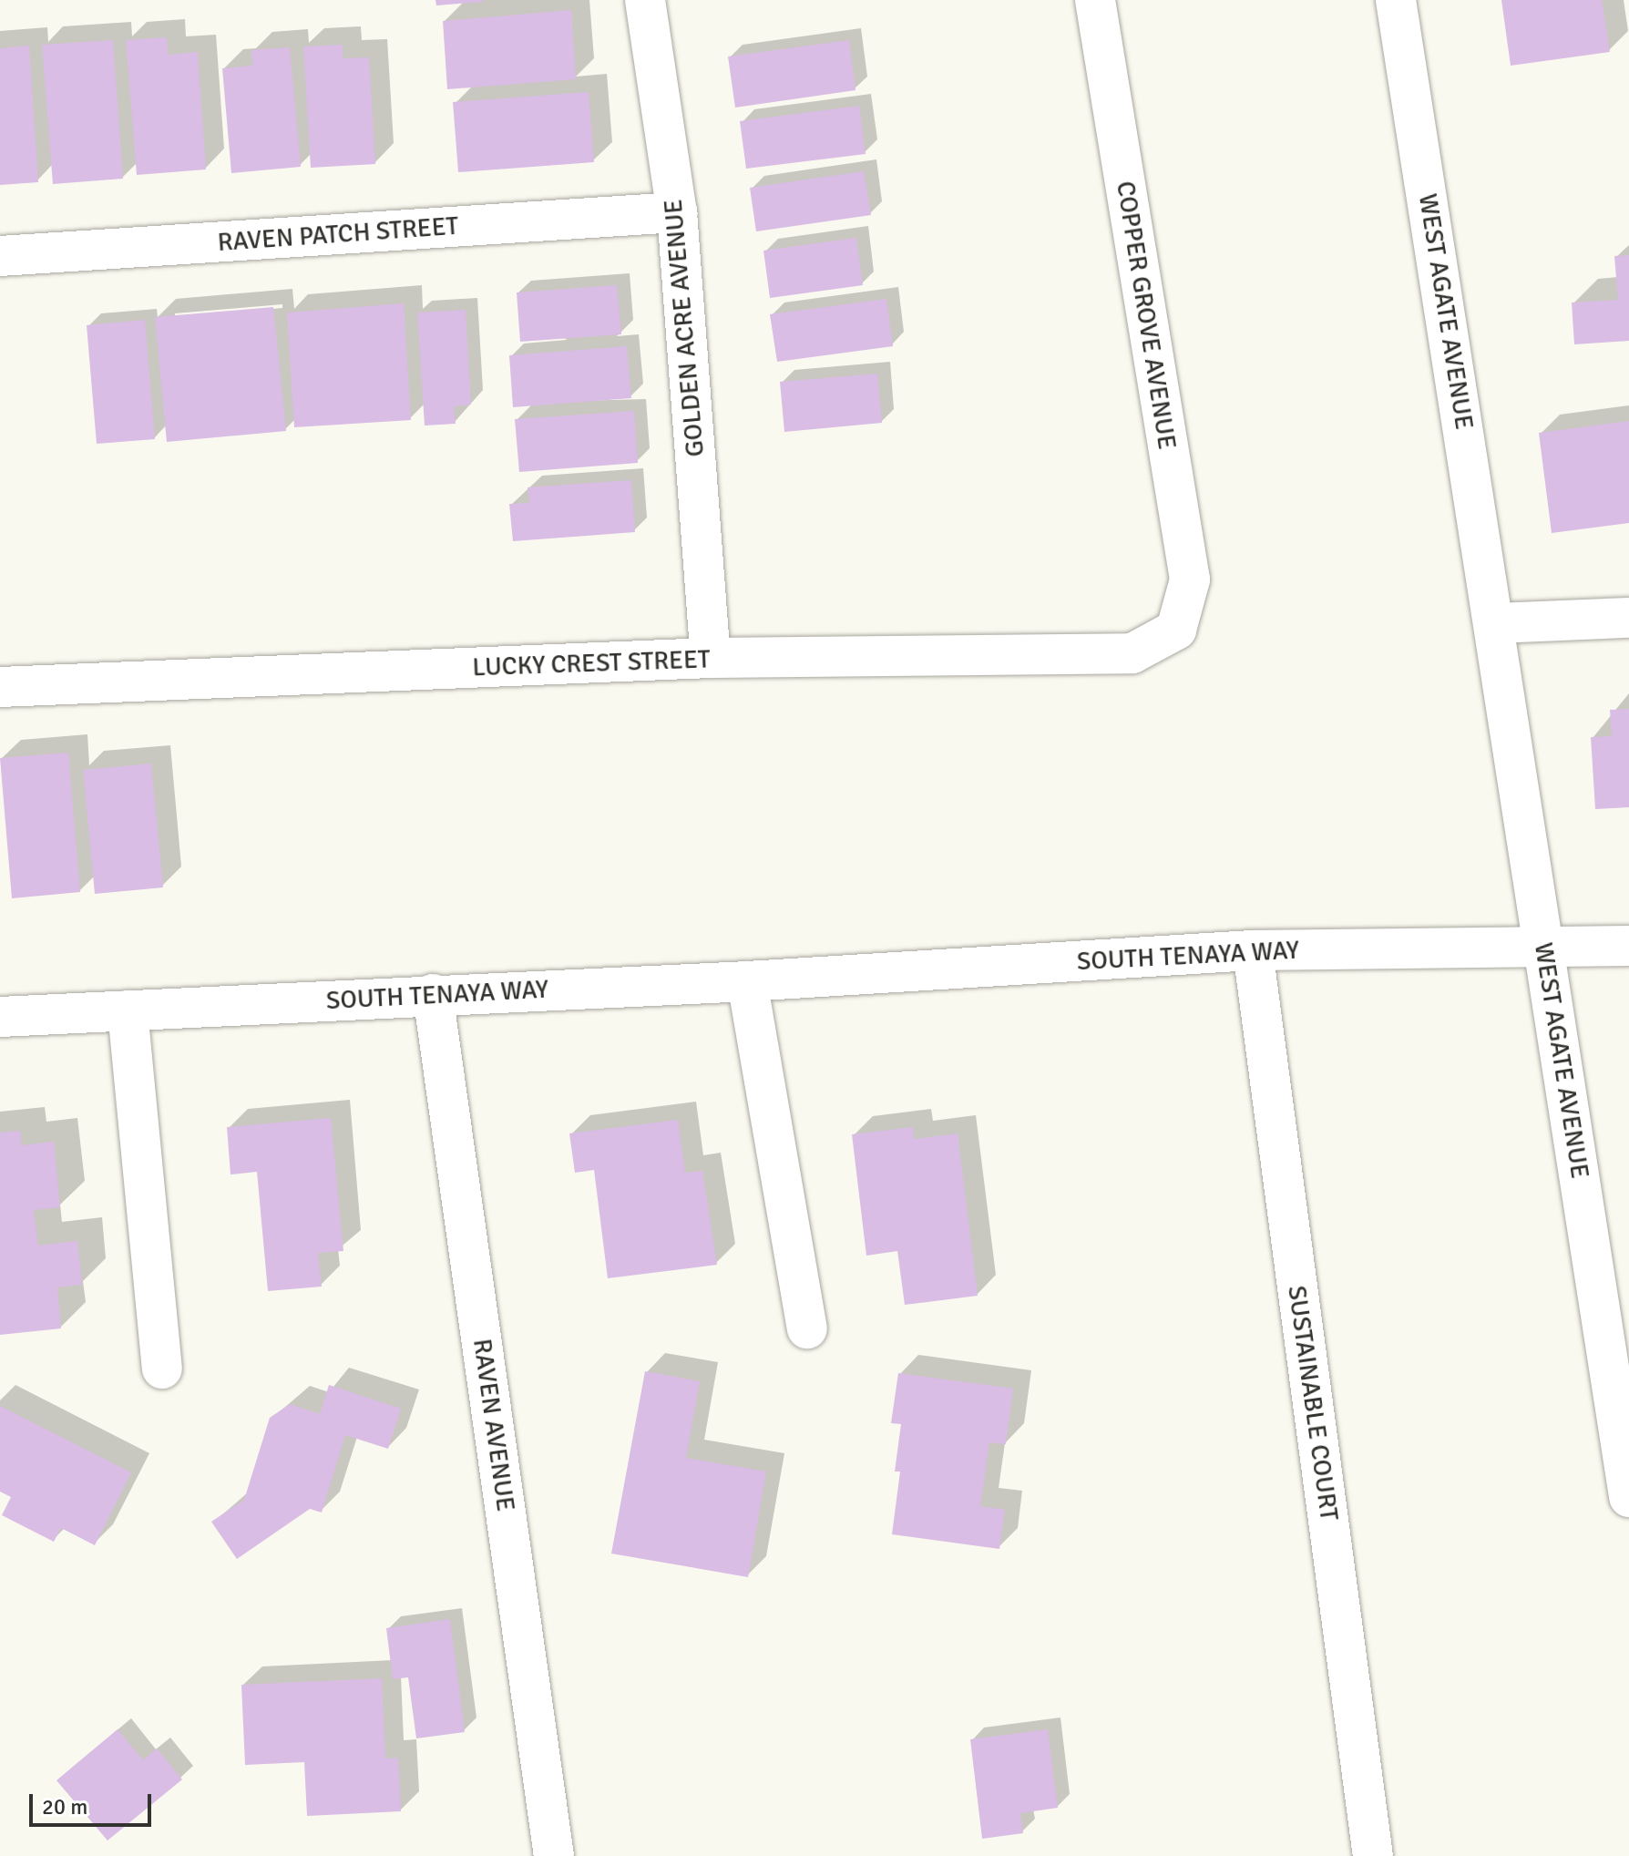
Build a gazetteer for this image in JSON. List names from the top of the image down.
{
  "streets": {
    "street": [
      "RAVEN PATCH STREET",
      "WEST AGATE AVENUE",
      "COPPER GROVE AVENUE",
      "GOLDEN ACRE AVENUE",
      "LUCKY CREST STREET",
      "SOUTH TENAYA WAY",
      "SUSTAINABLE COURT",
      "RAVEN AVENUE"
    ]
  },
  "crossings": [
    ["RAVEN PATCH STREET", "GOLDEN ACRE AVENUE"],
    ["WEST AGATE AVENUE", "SOUTH TENAYA WAY"],
    ["COPPER GROVE AVENUE", "LUCKY CREST STREET"],
    ["GOLDEN ACRE AVENUE", "LUCKY CREST STREET"],
    ["SOUTH TENAYA WAY", "SUSTAINABLE COURT"],
    ["SOUTH TENAYA WAY", "RAVEN AVENUE"]
  ],
  "scale_bar": "20 m"
}
